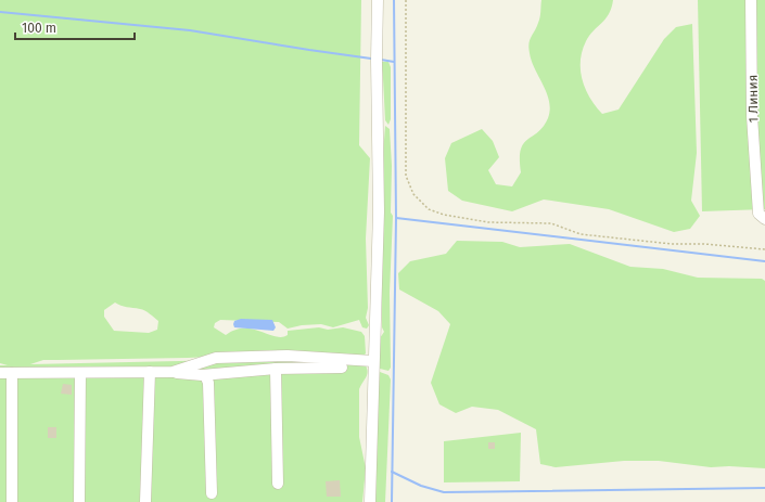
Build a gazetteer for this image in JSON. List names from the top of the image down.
{
  "streets": {
    "street": ["1 Линия"]
  },
  "scale_bar": "100 m"
}
